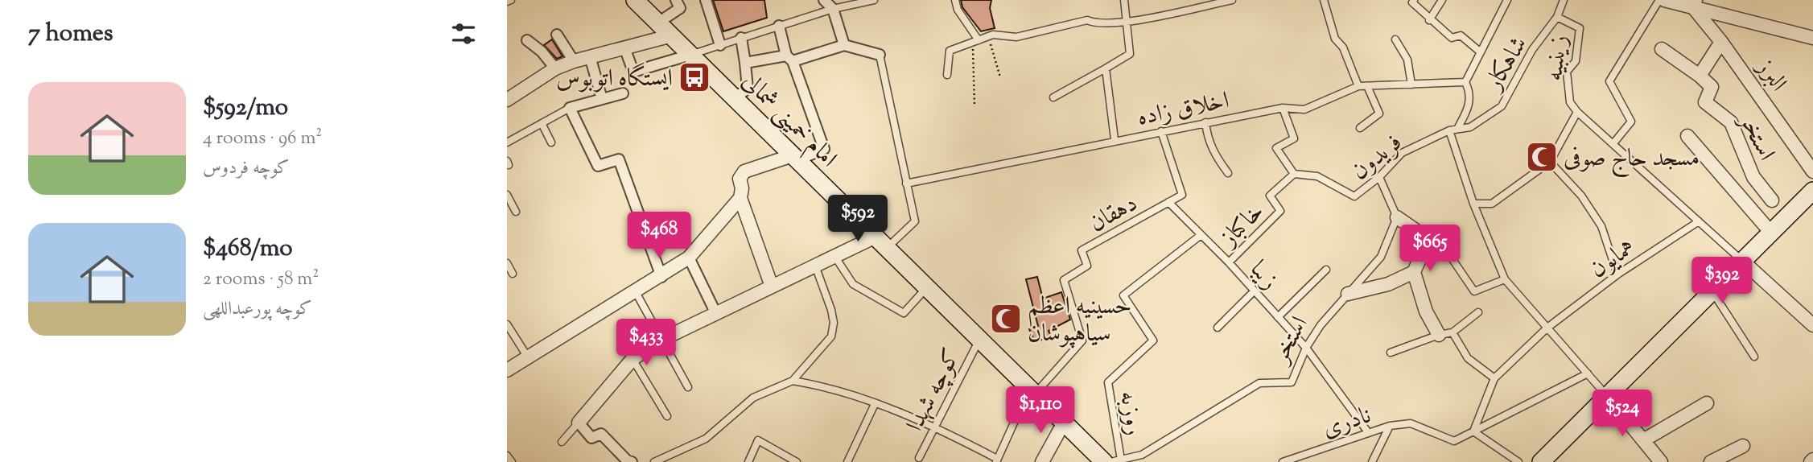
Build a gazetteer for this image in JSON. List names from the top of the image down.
{
  "streets": {
    "main road": ["امام خمینی شمالی"],
    "street": ["البرز", "استخر"],
    "lane": [
      "زینبیه",
      "شاهکار",
      "اخلاق زاده",
      "فریدون",
      "دهقان",
      "خاکباز",
      "همایون",
      "زیبا",
      "کوچه شهدا",
      "روزبه",
      "نادری"
    ]
  },
  "crossings": [
    ["زینبیه", "شاهکار"],
    ["زینبیه", "همایون"],
    ["شاهکار", "فریدون"],
    ["امام خمینی شمالی", "استخر"],
    ["امام خمینی شمالی", "دهقان"],
    ["امام خمینی شمالی", "کوچه شهدا"],
    ["امام خمینی شمالی", "روزبه"],
    ["استخر", "زیبا"],
    ["استخر", "روزبه"],
    ["فریدون", "خاکباز"],
    ["دهقان", "زیبا"],
    ["خاکباز", "زیبا"],
    ["زیبا", "روزبه"],
    ["زیبا", "نادری"]
  ],
  "places": {
    "bus stop": ["ایستگاه اتوبوس"],
    "mosque": ["مسجد حاج صوفی", "حسینیه اعظم سیاهپوشان"]
  },
  "page": {
    "heading": "7 homes",
    "list": [
      {
        "name": "$592/mo",
        "note": "4 rooms · 96 m² · کوچه فردوس"
      },
      {
        "name": "$468/mo",
        "note": "2 rooms · 58 m² · کوچه پورعبداللهی"
      }
    ],
    "price": [
      "$592",
      "$468",
      "$665",
      "$392",
      "$433",
      "$1,110",
      "$524"
    ]
  }
}
